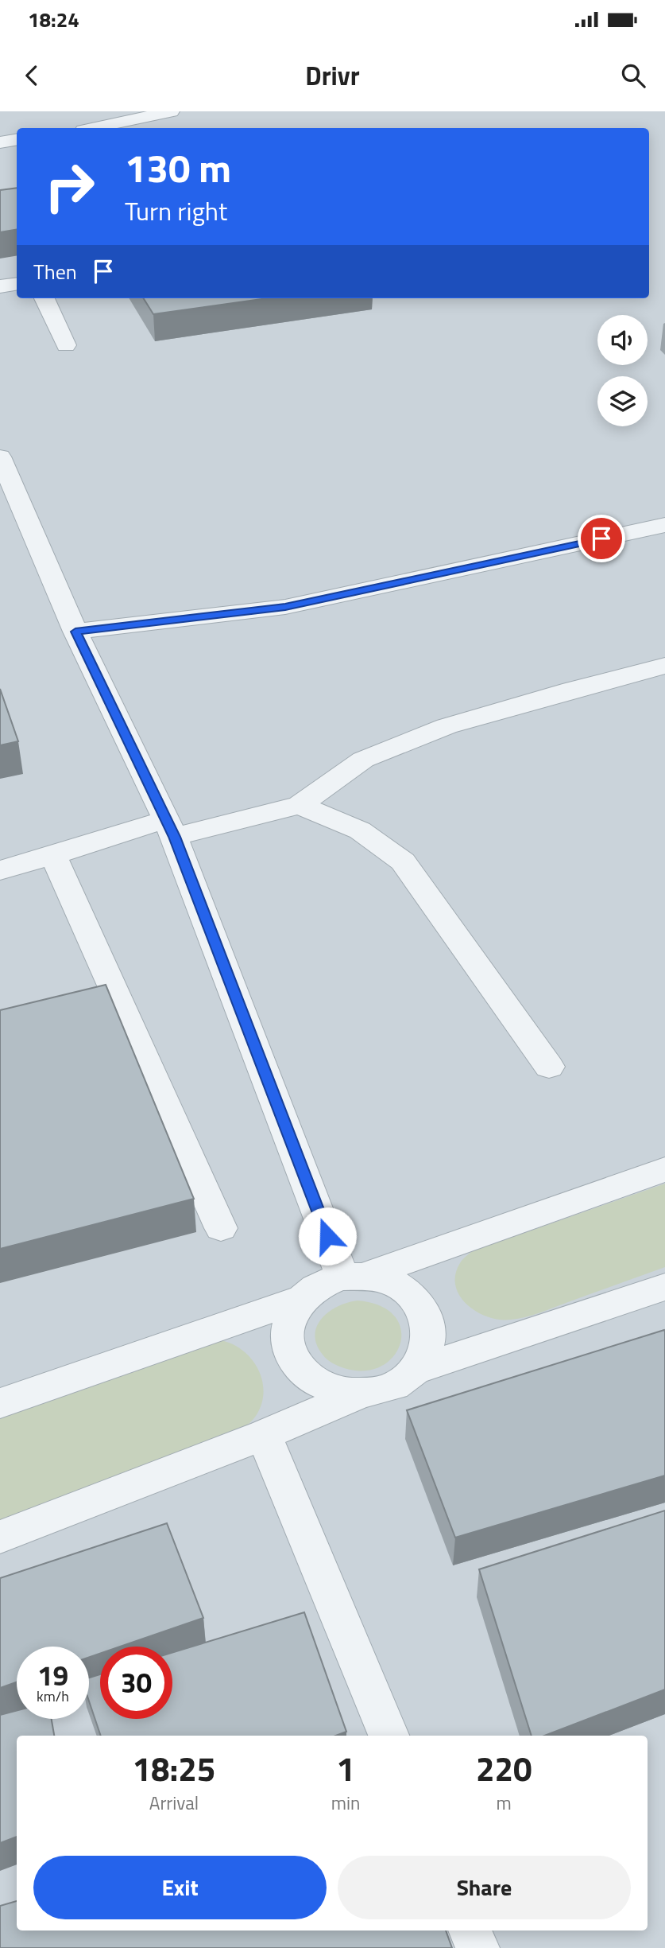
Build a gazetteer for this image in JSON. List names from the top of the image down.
{
  "page": {
    "status": "18:24",
    "header": "Drivr",
    "turn": ["130 m", "Turn right"],
    "then": "Then",
    "speed": "19 km/h",
    "limit": "30",
    "eta": [
      "18:25",
      "Arrival",
      "1",
      "min",
      "220",
      "m"
    ],
    "buttons": ["Exit", "Share"]
  }
}
